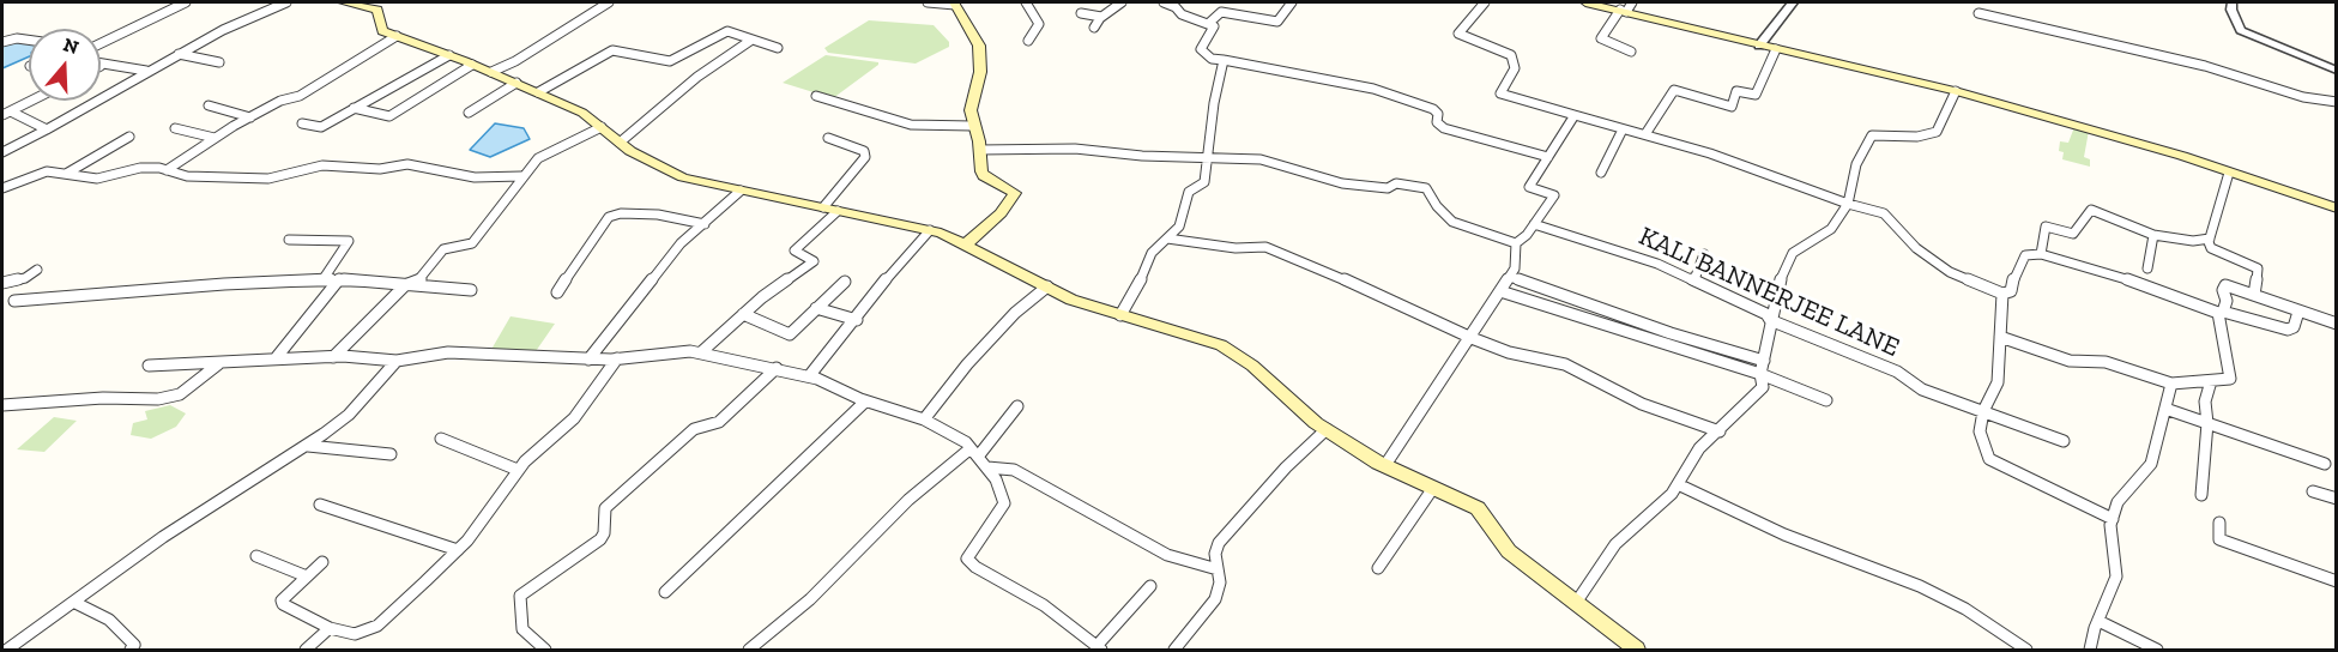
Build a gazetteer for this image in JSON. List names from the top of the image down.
{
  "streets": {
    "street": ["KALI BANNERJEE LANE"]
  },
  "north": "top"
}
